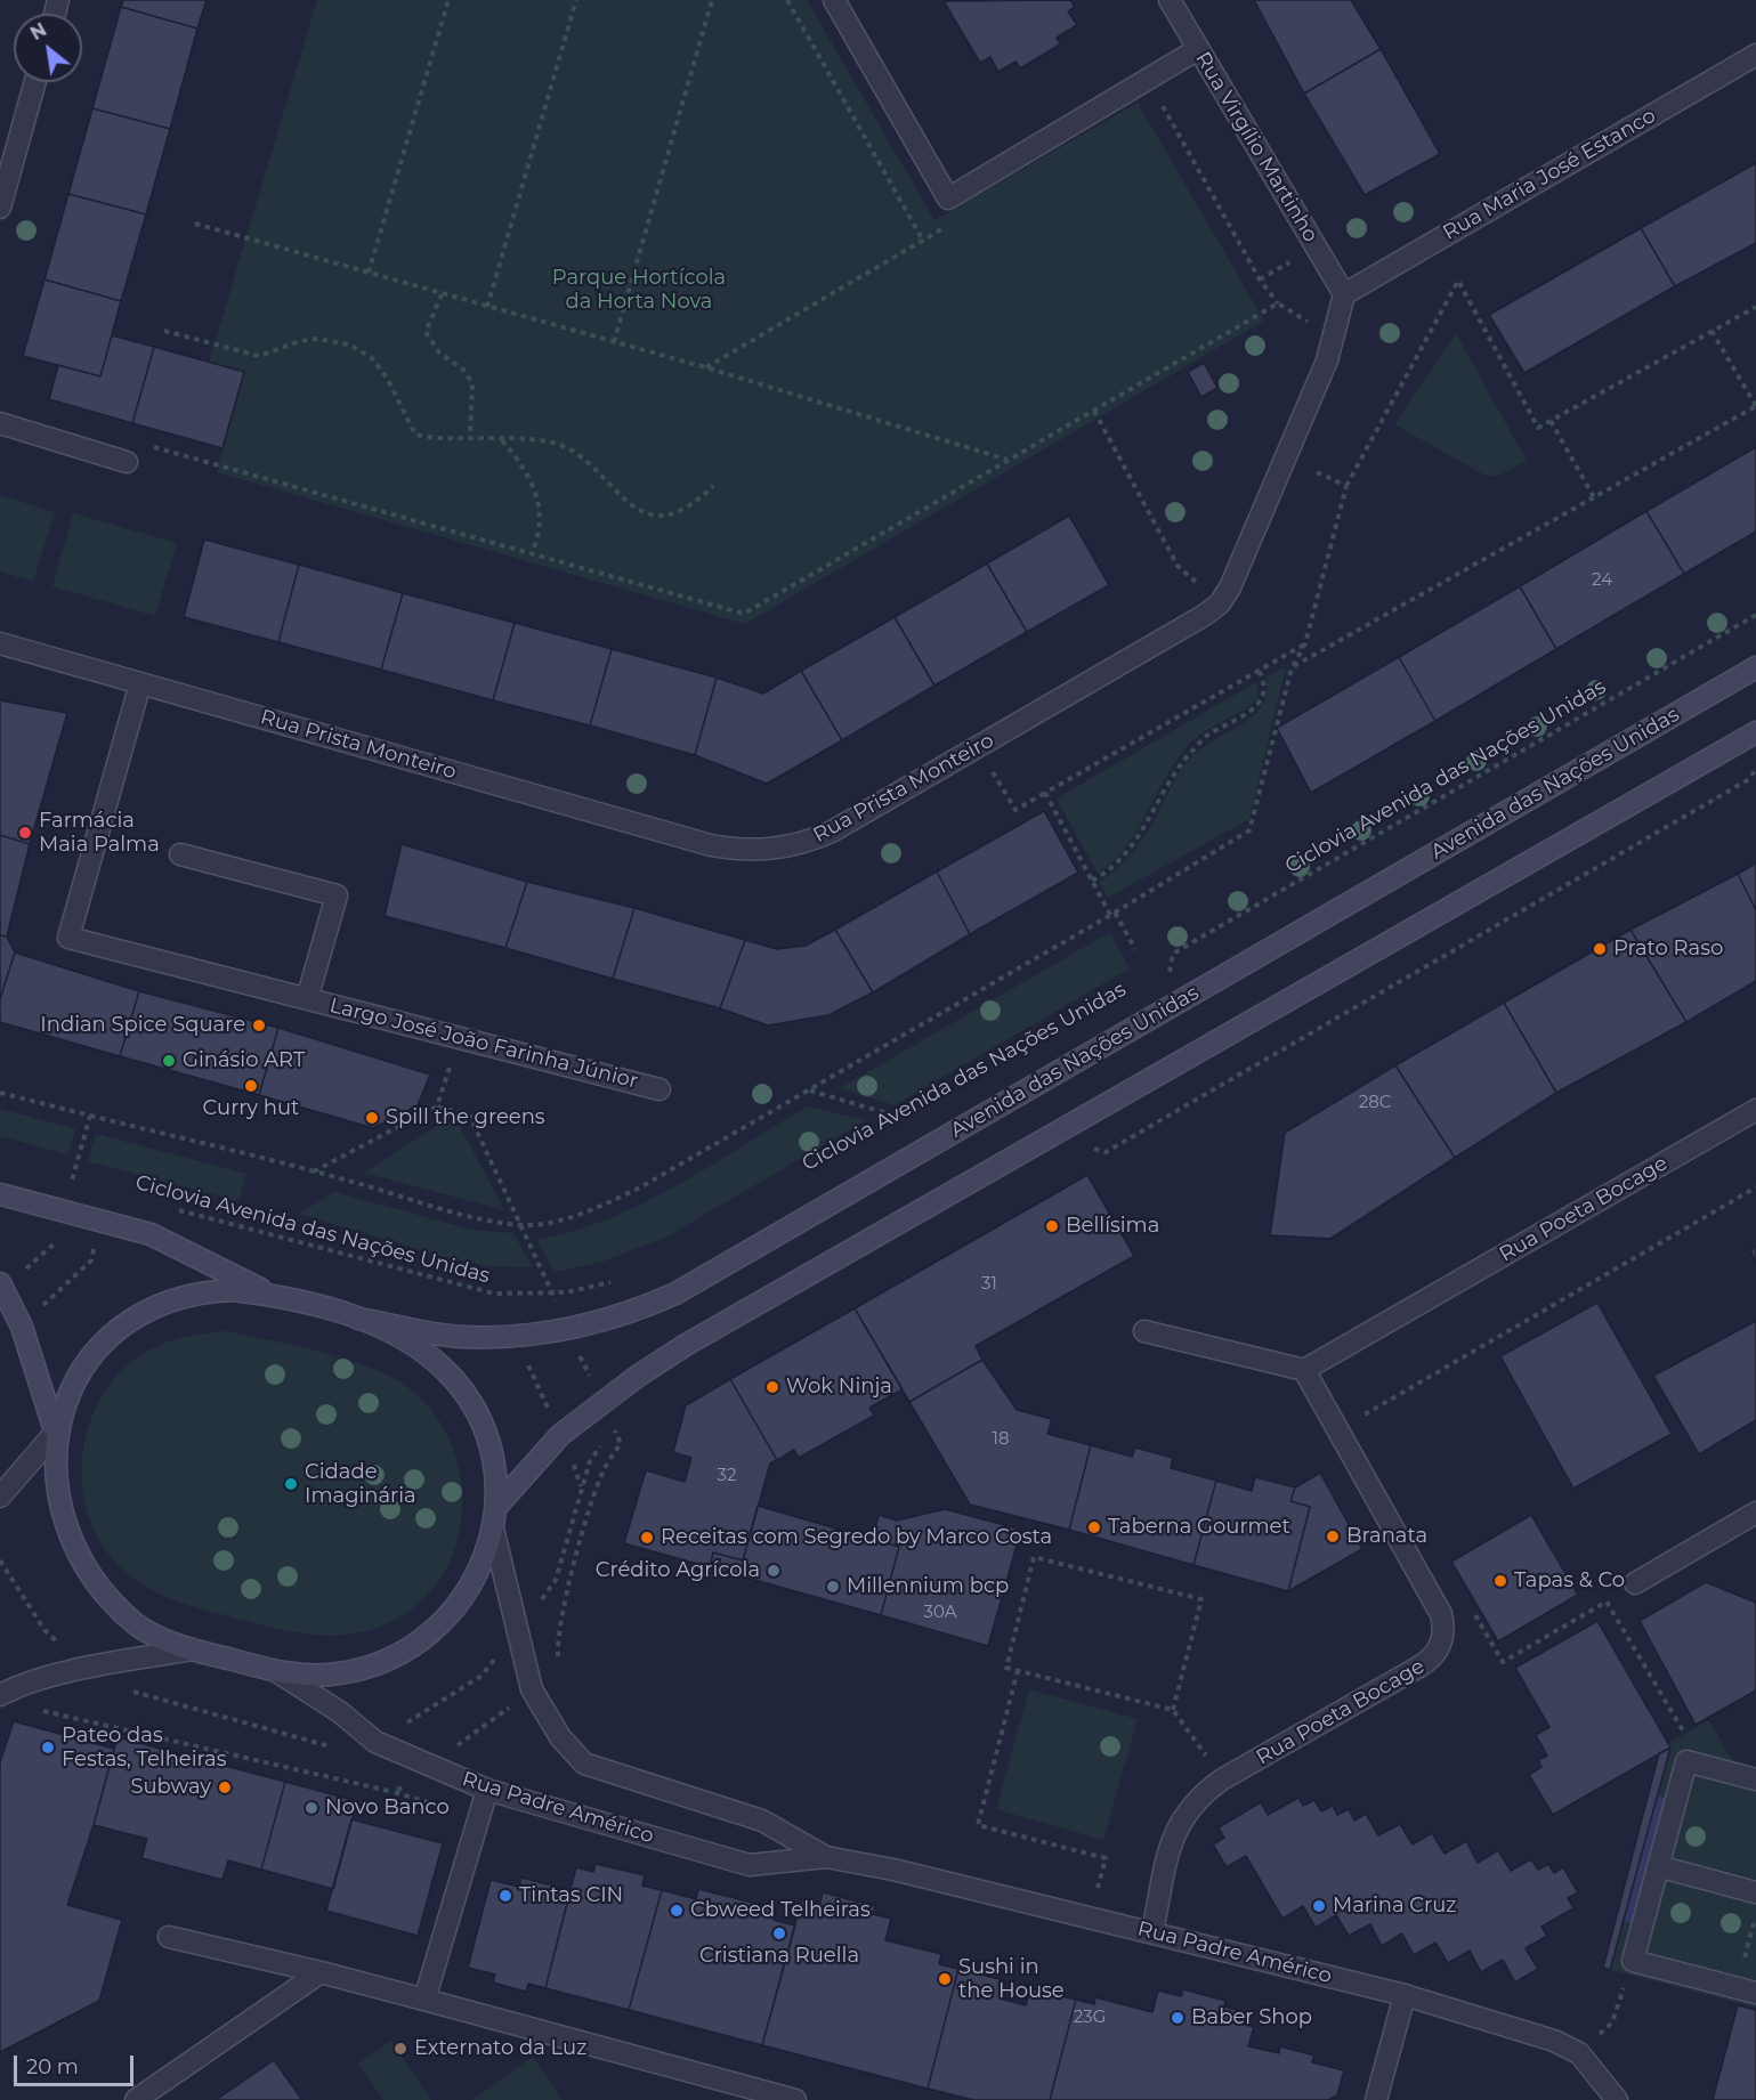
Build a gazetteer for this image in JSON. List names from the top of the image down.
{
  "streets": {
    "main road": ["Avenida das Nações Unidas"],
    "street": [
      "Rua Virgílio Martinho",
      "Rua Maria José Estanco",
      "Rua Prista Monteiro",
      "Largo José João Farinha Júnior",
      "Rua Poeta Bocage",
      "Rua Padre Américo"
    ],
    "path": ["Ciclovia Avenida das Nações Unidas"]
  },
  "crossings": [
    ["Rua Virgílio Martinho", "Rua Maria José Estanco"],
    ["Rua Virgílio Martinho", "Rua Prista Monteiro"],
    ["Rua Maria José Estanco", "Rua Prista Monteiro"],
    ["Rua Prista Monteiro", "Largo José João Farinha Júnior"],
    ["Rua Poeta Bocage", "Rua Padre Américo"]
  ],
  "parks": ["Parque Hortícola da Horta Nova"],
  "places": [
    "Farmácia Maia Palma",
    "Prato Raso",
    "Indian Spice Square",
    "Ginásio ART",
    "Curry hut",
    "Spill the greens",
    "Bellísima",
    "Wok Ninja",
    "Cidade Imaginária",
    "Taberna Gourmet",
    "Branata",
    "Receitas com Segredo by Marco Costa",
    "Crédito Agrícola",
    "Tapas & Co",
    "Millennium bcp",
    "Pateo das Festas, Telheiras",
    "Subway",
    "Novo Banco",
    "Tintas CIN",
    "Marina Cruz",
    "Cbweed Telheiras",
    "Cristiana Ruella",
    "Sushi in the House",
    "Baber Shop",
    "Externato da Luz"
  ],
  "house_numbers": [
    "24",
    "28C",
    "31",
    "18",
    "32",
    "30A",
    "23G"
  ],
  "scale_bar": "20 m",
  "north": "top left"
}
